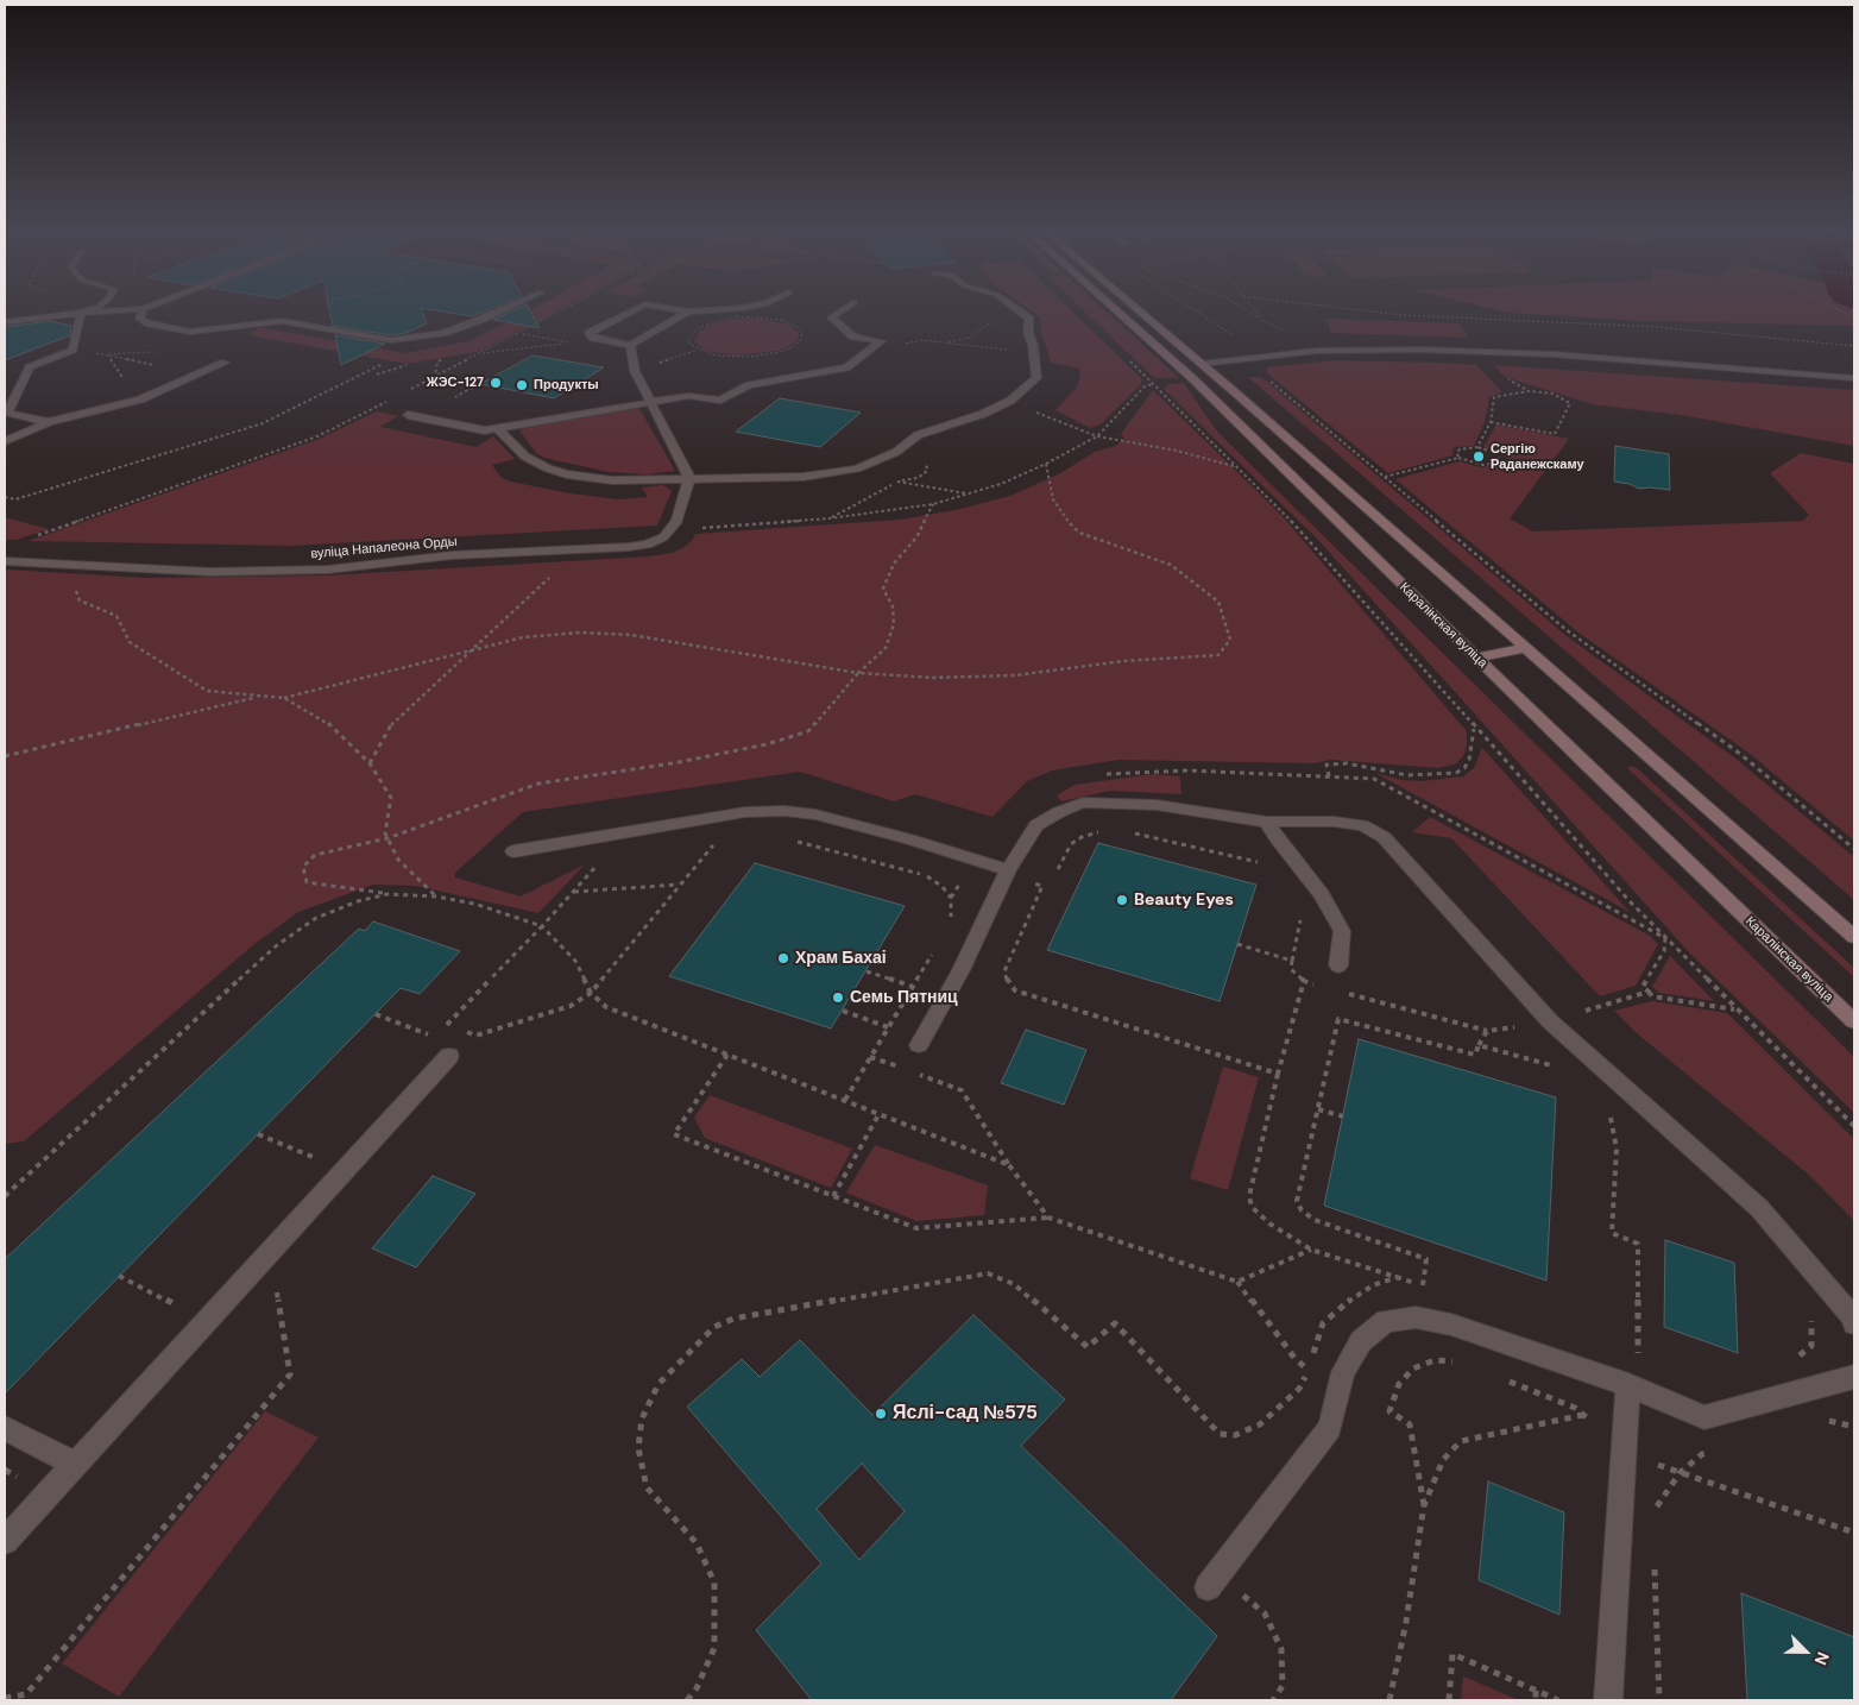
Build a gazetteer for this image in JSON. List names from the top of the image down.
{
  "streets": {
    "main road": ["Каралінская вуліца"],
    "street": ["вуліца Напалеона Орды"]
  },
  "places": [
    "ЖЭС-127",
    "Продукты",
    "Сергію Раданежскаму",
    "Beauty Eyes",
    "Храм Бахаі",
    "Семь Пятниц",
    "Яслі-сад №575"
  ],
  "north": "bottom right"
}
